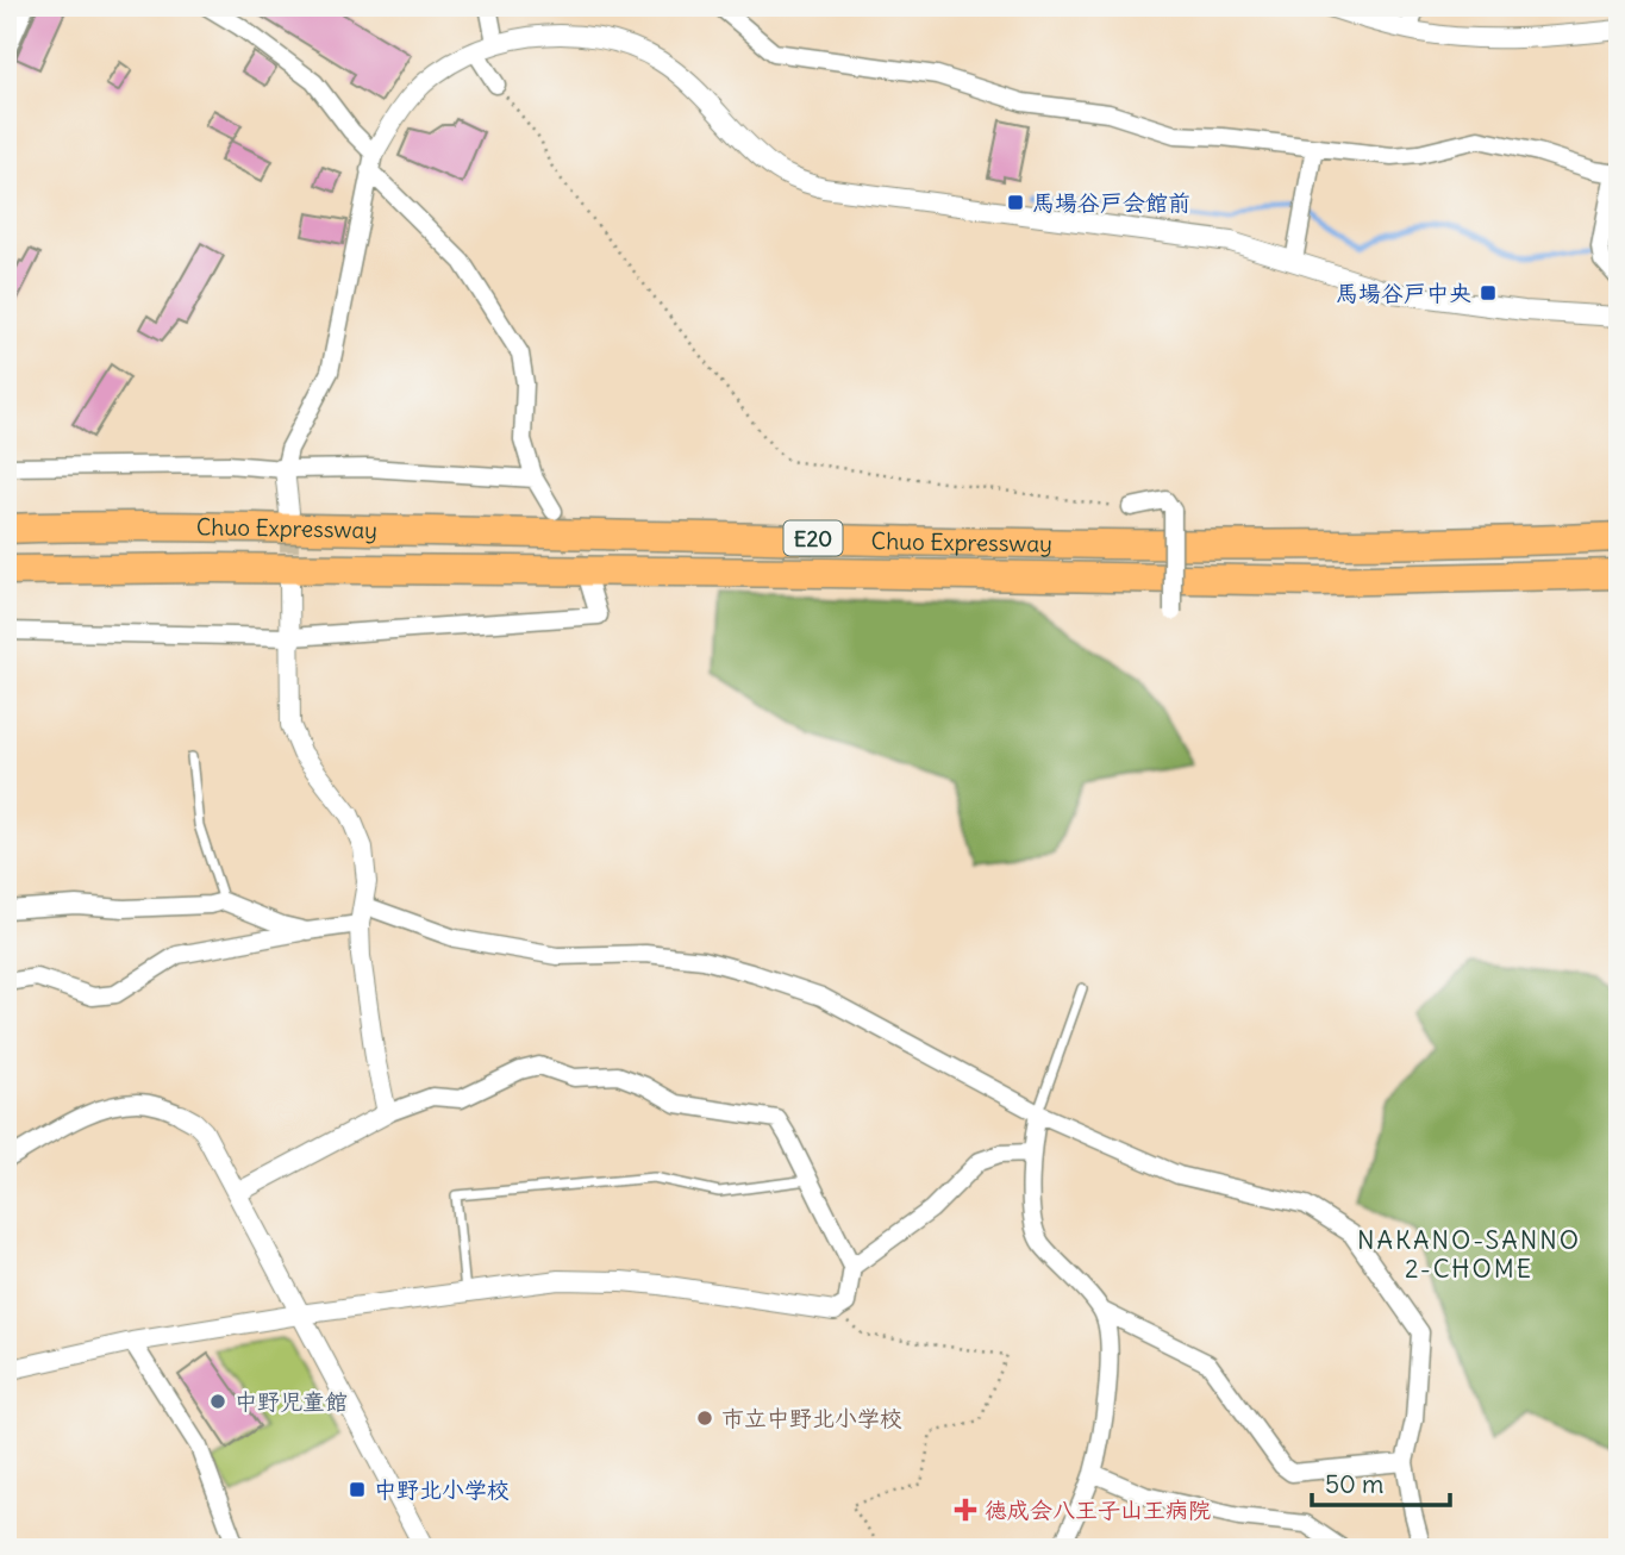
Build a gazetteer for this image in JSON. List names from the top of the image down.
{
  "streets": {
    "highway": ["Chuo Expressway", "E20"]
  },
  "districts": ["NAKANO-SANNO 2-CHOME"],
  "places": {
    "transit": ["馬場谷戸会館前", "馬場谷戸中央", "中野北小学校"],
    "other": ["中野児童館", "市立中野北小学校"],
    "health": ["徳成会八王子山王病院"]
  },
  "scale_bar": "50 m"
}
